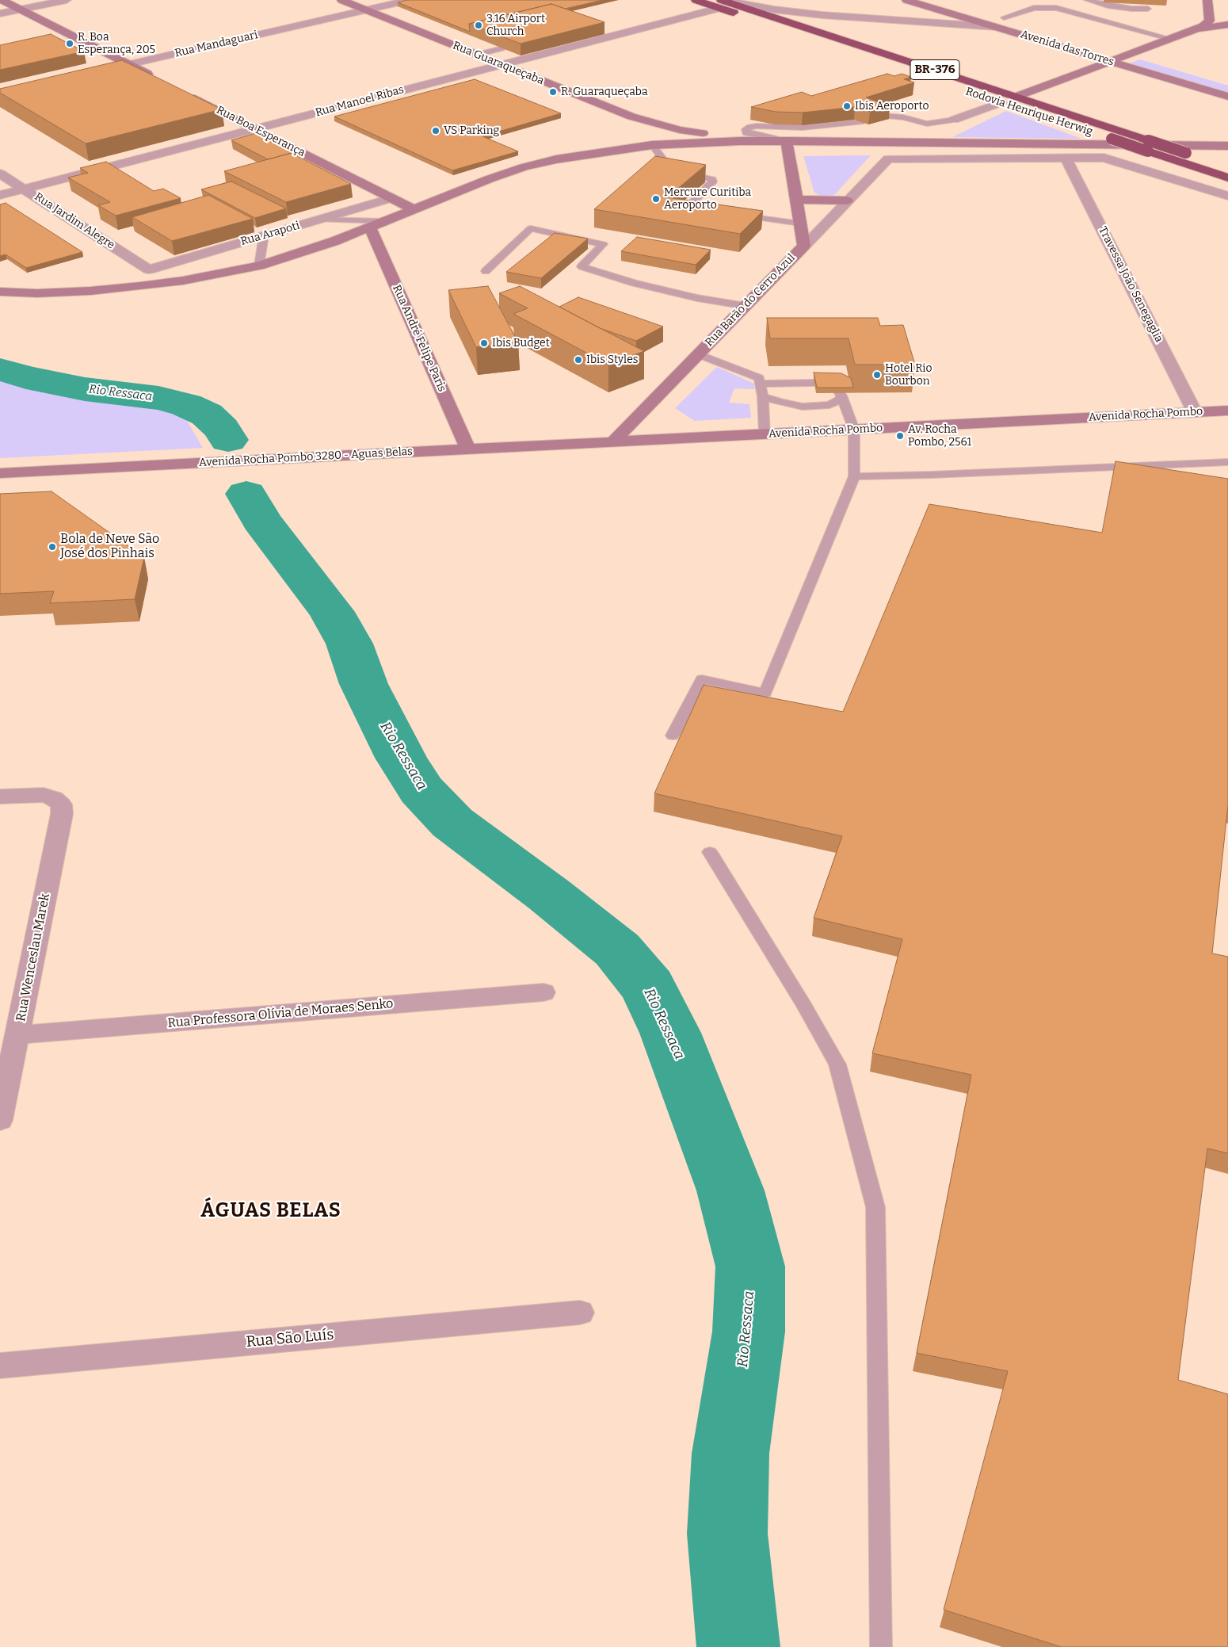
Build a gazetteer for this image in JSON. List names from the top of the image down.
{
  "streets": {
    "highway": ["BR-376", "Rodovia Henrique Herwig"],
    "street": [
      "Rua Mandaguari",
      "Avenida das Torres",
      "Rua Guaraqueçaba",
      "Rua Manoel Ribas",
      "Rua Boa Esperança",
      "Rua Jardim Alegre",
      "Rua Arapoti",
      "Travessa João Senegaglia",
      "Rua Barão do Cerro Azul",
      "Rua André Felipe Paris",
      "Avenida Rocha Pombo",
      "Avenida Rocha Pombo 3280 - Aguas Belas",
      "Rua Wenceslau Marek",
      "Rua Professora Olívia de Moraes Senko",
      "Rua São Luís"
    ]
  },
  "crossings": [
    ["Rua Mandaguari", "Rua Guaraqueçaba"],
    ["Rua Guaraqueçaba", "Rua Manoel Ribas"],
    ["Rua Manoel Ribas", "Rodovia Henrique Herwig"],
    ["Rua Manoel Ribas", "Rua Boa Esperança"],
    ["Rua Manoel Ribas", "Rua Jardim Alegre"],
    ["Rua Boa Esperança", "Rua Arapoti"],
    ["Rua Jardim Alegre", "Rua Arapoti"],
    ["Travessa João Senegaglia", "Rua Barão do Cerro Azul"],
    ["Travessa João Senegaglia", "Avenida Rocha Pombo"],
    ["Rua Barão do Cerro Azul", "Avenida Rocha Pombo"],
    ["Rua Barão do Cerro Azul", "Avenida Rocha Pombo 3280 - Aguas Belas"],
    ["Rua André Felipe Paris", "Avenida Rocha Pombo 3280 - Aguas Belas"],
    ["Avenida Rocha Pombo", "Avenida Rocha Pombo 3280 - Aguas Belas"],
    ["Rua Wenceslau Marek", "Rua Professora Olívia de Moraes Senko"]
  ],
  "districts": ["ÁGUAS BELAS"],
  "water": ["Rio Ressaca"],
  "places": [
    "3.16 Airport Church",
    "R. Boa Esperança, 205",
    "R. Guaraqueçaba",
    "Ibis Aeroporto",
    "VS Parking",
    "Mercure Curitiba Aeroporto",
    "Ibis Budget",
    "Ibis Styles",
    "Hotel Rio Bourbon",
    "Av. Rocha Pombo, 2561",
    "Bola de Neve São José dos Pinhais"
  ]
}
